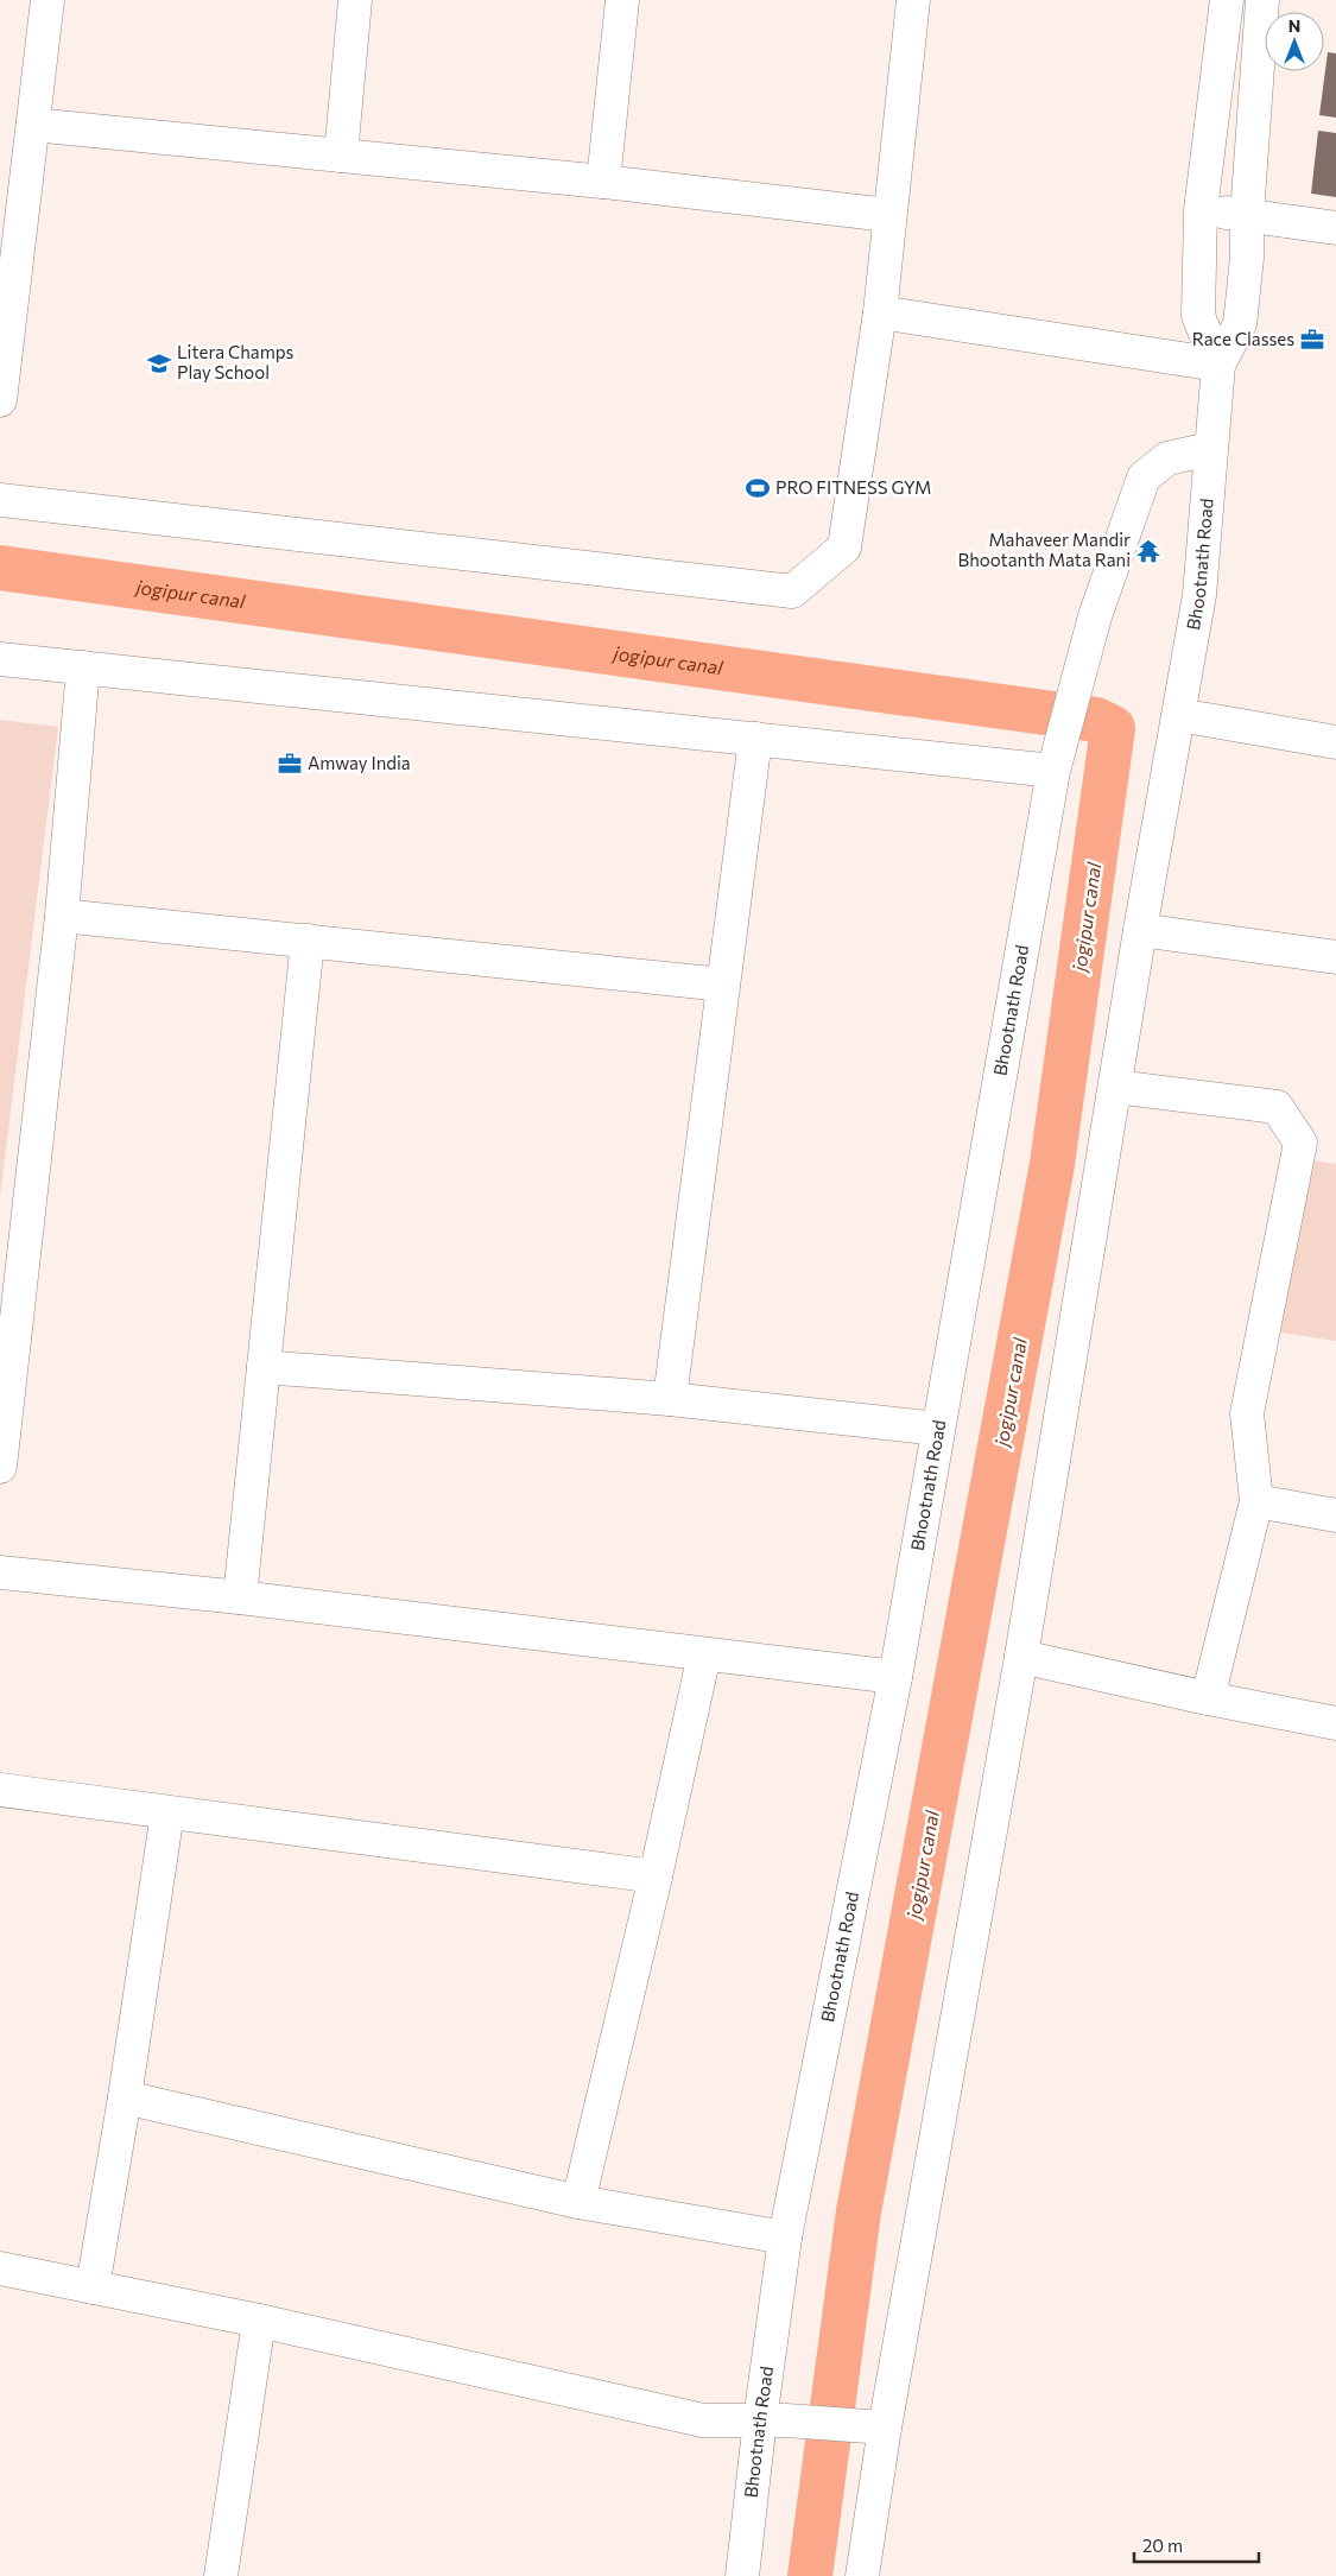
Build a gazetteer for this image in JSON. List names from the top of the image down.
{
  "streets": {
    "street": ["Bhootnath Road"]
  },
  "water": ["jogipur canal"],
  "places": {
    "office": ["Race Classes", "Amway India"],
    "school or university": ["Litera Champs Play School"],
    "sports": ["PRO FITNESS GYM"],
    "temple": ["Mahaveer Mandir Bhootanth Mata Rani"]
  },
  "scale_bar": "20 m",
  "north": "top"
}
